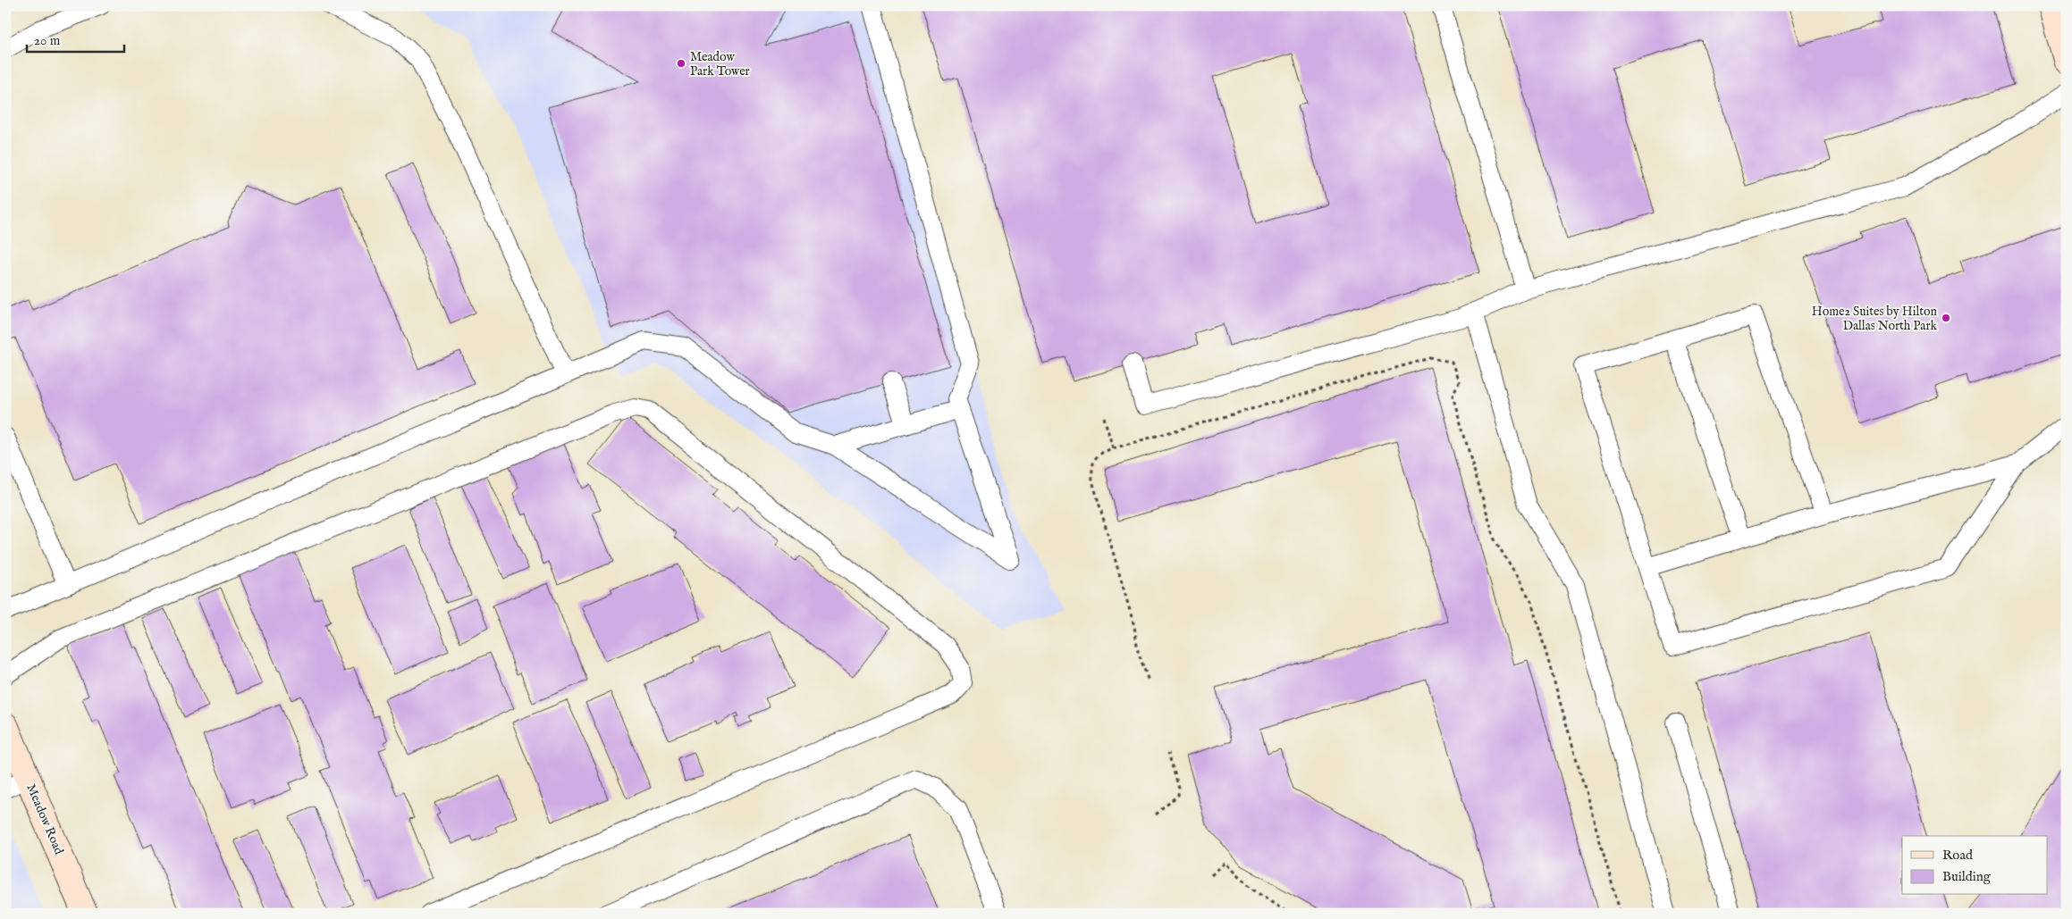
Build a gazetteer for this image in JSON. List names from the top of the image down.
{
  "streets": {
    "street": ["Meadow Road"]
  },
  "places": ["Meadow Park Tower", "Home2 Suites by Hilton Dallas North Park"],
  "legend": ["Road", "Building"],
  "scale_bar": "20 m"
}
